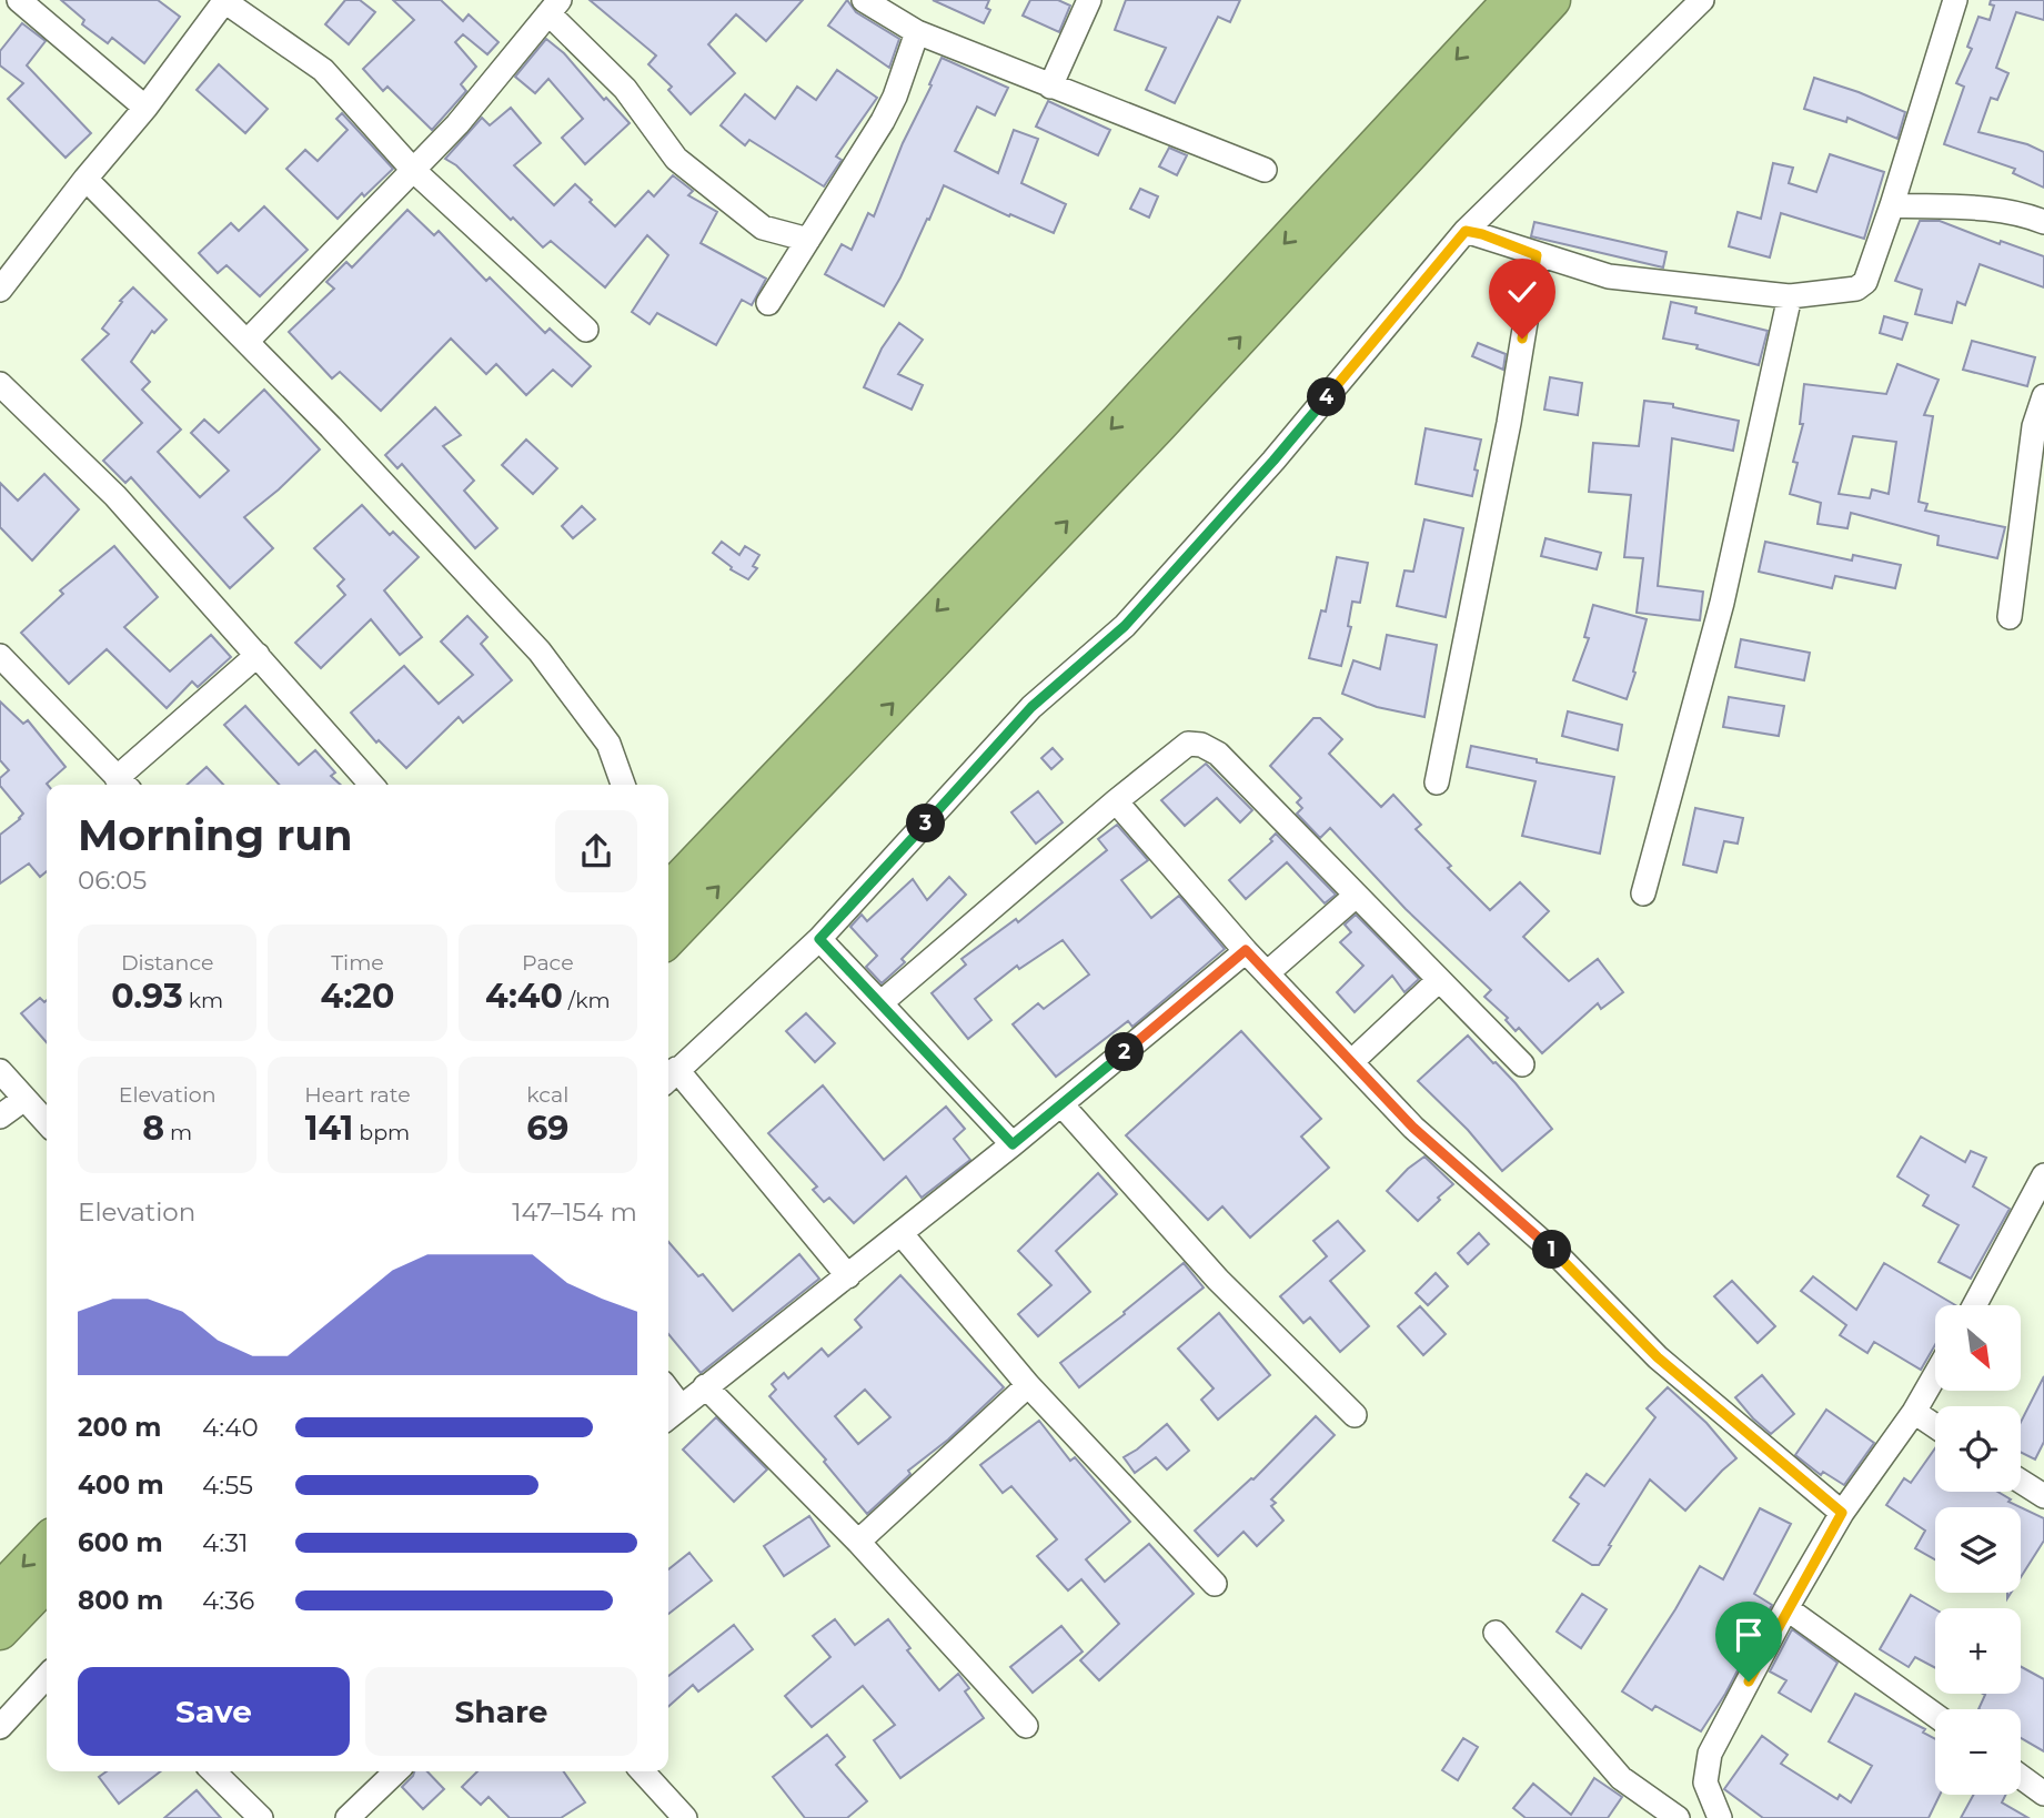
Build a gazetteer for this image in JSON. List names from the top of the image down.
{
  "north": "bottom right",
  "page": {
    "pins": [
      "4",
      "3",
      "2",
      "1"
    ],
    "heading": ["Morning run", "06:05"],
    "stats": [
      ["Distance", "0.93 km"],
      ["Time", "4:20"],
      ["Pace", "4:40 /km"],
      ["Elevation", "8 m"],
      ["Heart rate", "141 bpm"],
      ["kcal", "69"]
    ],
    "chart": ["Elevation", "147–154 m"],
    "map_buttons": ["+", "−"],
    "list": [
      {
        "name": "200 m",
        "note": "4:40"
      },
      {
        "name": "400 m",
        "note": "4:55"
      },
      {
        "name": "600 m",
        "note": "4:31"
      },
      {
        "name": "800 m",
        "note": "4:36"
      }
    ],
    "buttons": ["Save", "Share"]
  }
}
